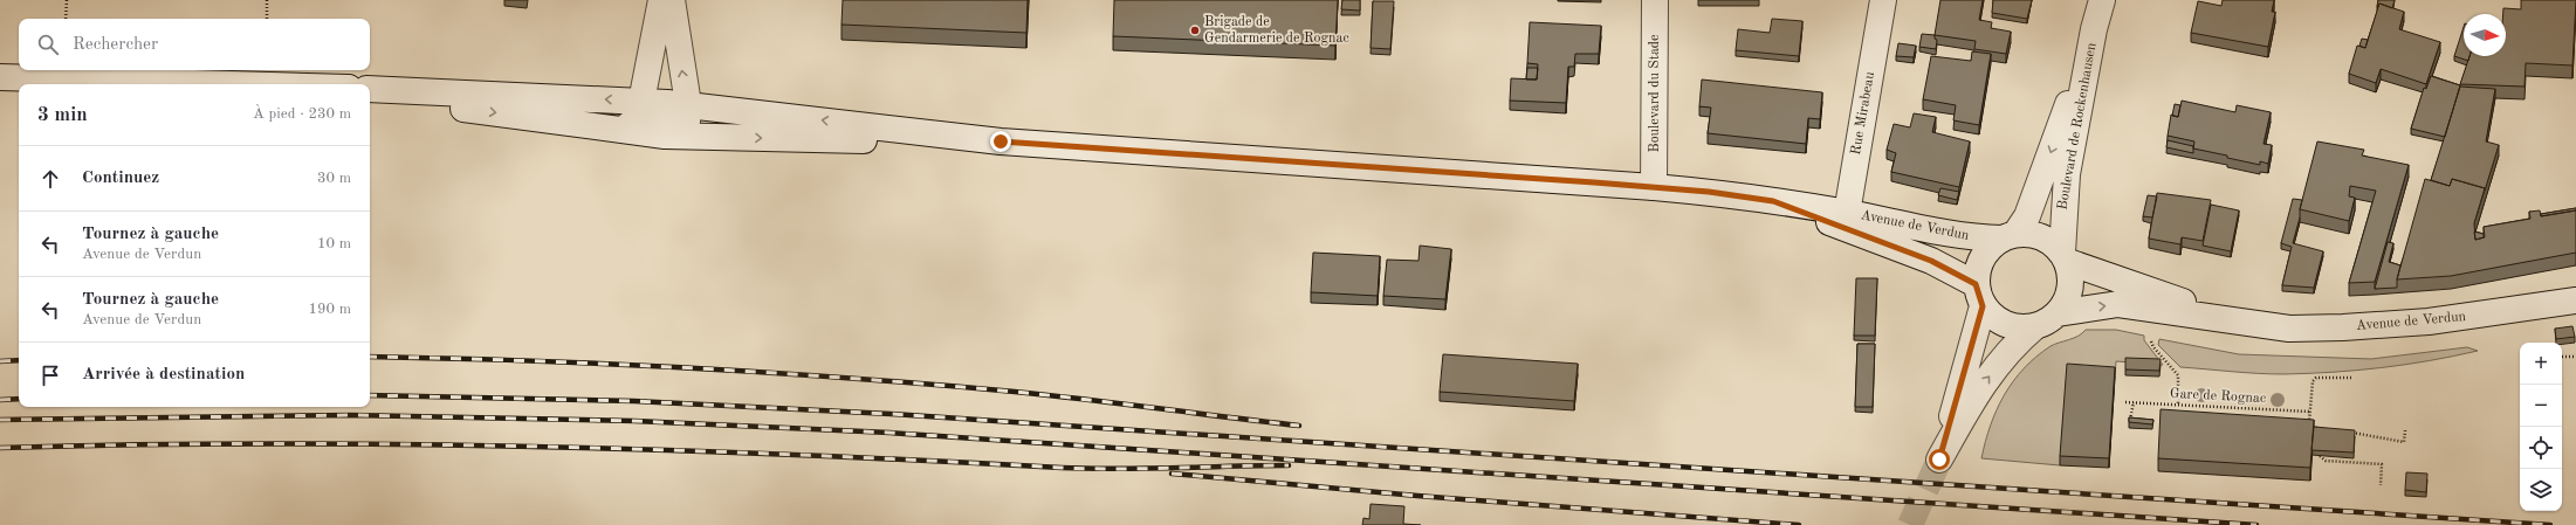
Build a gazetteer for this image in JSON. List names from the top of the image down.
{
  "streets": {
    "main road": [
      "Boulevard du Stade",
      "Rue Mirabeau",
      "Boulevard de Rockenhausen",
      "Avenue de Verdun"
    ],
    "path": ["Gare de Rognac"]
  },
  "crossings": [
    ["Boulevard du Stade", "Avenue de Verdun"],
    ["Rue Mirabeau", "Avenue de Verdun"],
    ["Boulevard de Rockenhausen", "Avenue de Verdun"]
  ],
  "places": ["Brigade de Gendarmerie de Rognac"],
  "north": "right",
  "page": {
    "search": "Rechercher",
    "heading": ["3 min", "À pied · 230 m"],
    "list": [
      ["Continuez", "30 m"],
      ["Tournez à gauche", "Avenue de Verdun", "10 m"],
      ["Tournez à gauche", "Avenue de Verdun", "190 m"],
      "Arrivée à destination"
    ],
    "map_buttons": ["+", "−"]
  }
}
